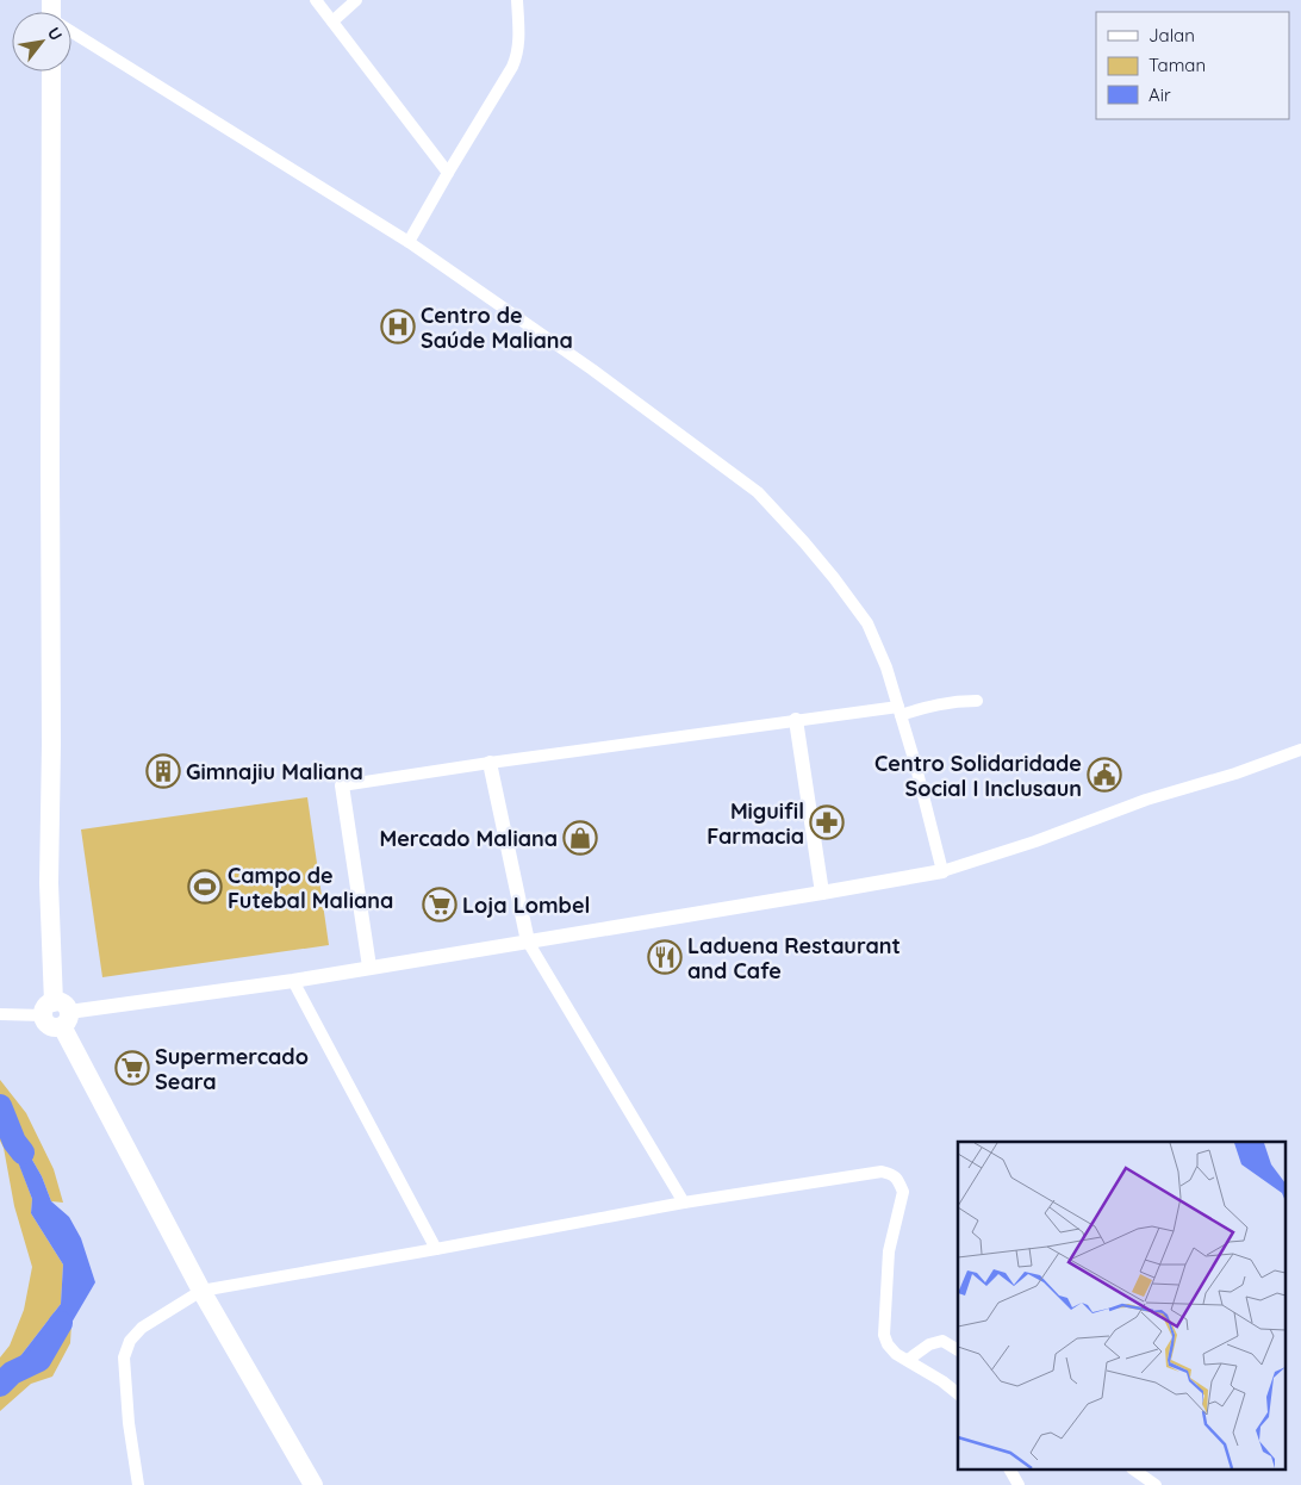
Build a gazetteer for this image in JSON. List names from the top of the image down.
{
  "places": {
    "hospital": ["Centro de Saúde Maliana"],
    "building": ["Gimnajiu Maliana"],
    "public building": ["Centro Solidaridade Social I Inclusaun"],
    "pharmacy": ["Miguifil Farmacia"],
    "shop": ["Mercado Maliana"],
    "sports": ["Campo de Futebal Maliana"],
    "supermarket": ["Loja Lombel", "Supermercado Seara"],
    "restaurant": ["Laduena Restaurant and Cafe"]
  },
  "legend": ["Jalan", "Taman", "Air"],
  "north": "top right"
}
